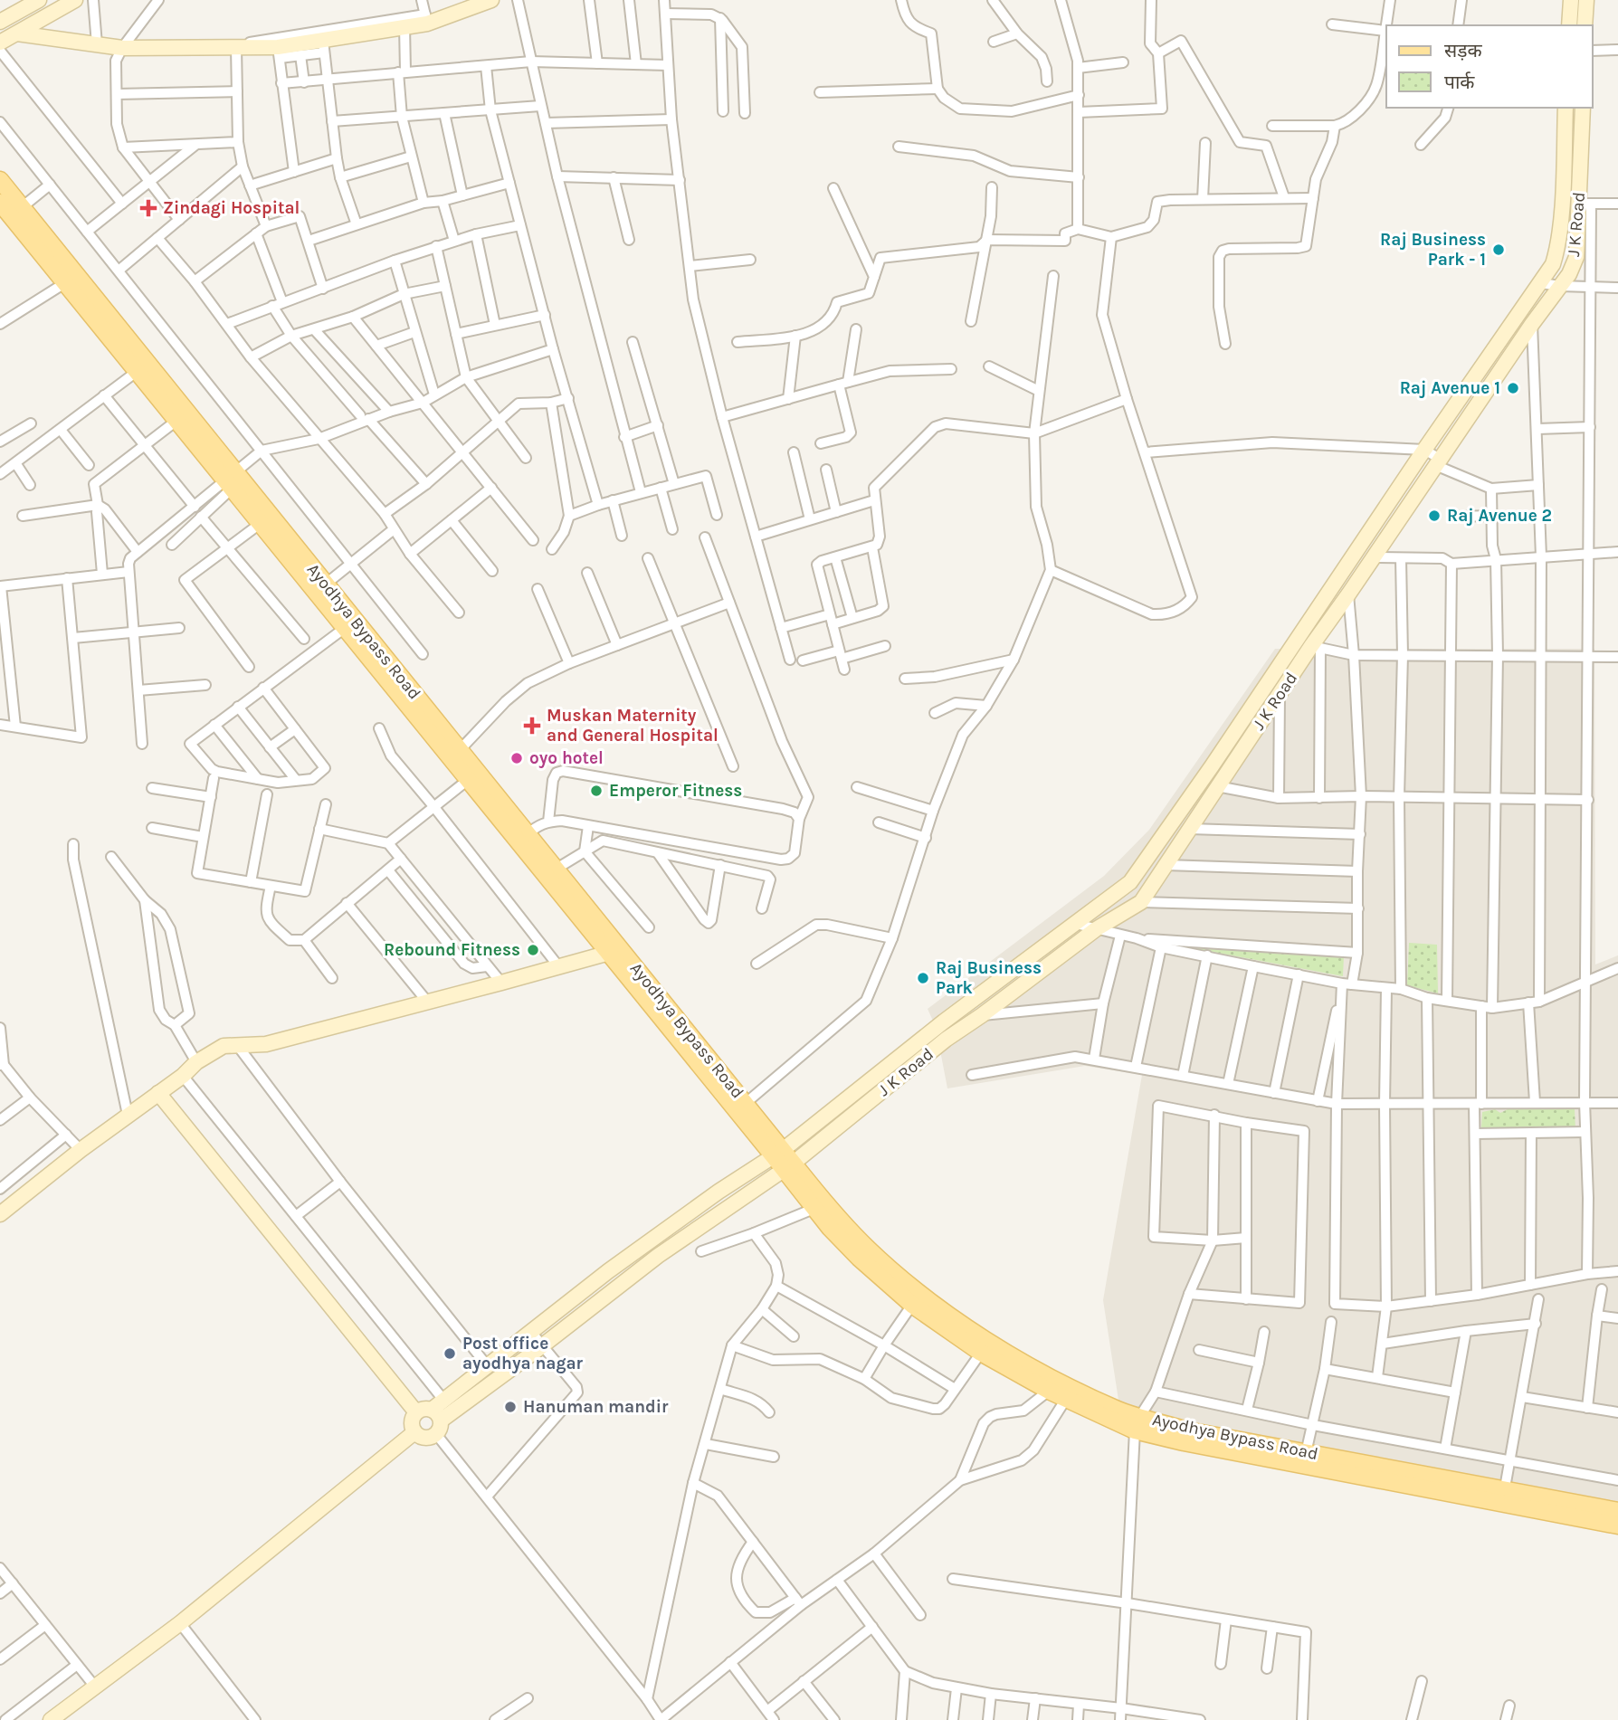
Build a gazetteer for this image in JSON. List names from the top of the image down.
{
  "streets": {
    "main road": ["Ayodhya Bypass Road"],
    "street": ["J K Road"]
  },
  "crossings": [
    ["J K Road", "Ayodhya Bypass Road"]
  ],
  "places": {
    "health": ["Zindagi Hospital", "Muskan Maternity and General Hospital"],
    "other": [
      "Raj Business Park - 1",
      "Raj Avenue 1",
      "Raj Avenue 2",
      "oyo hotel",
      "Emperor Fitness",
      "Rebound Fitness",
      "Raj Business Park",
      "Post office ayodhya nagar",
      "Hanuman mandir"
    ]
  },
  "legend": ["सड़क", "पार्क"]
}
